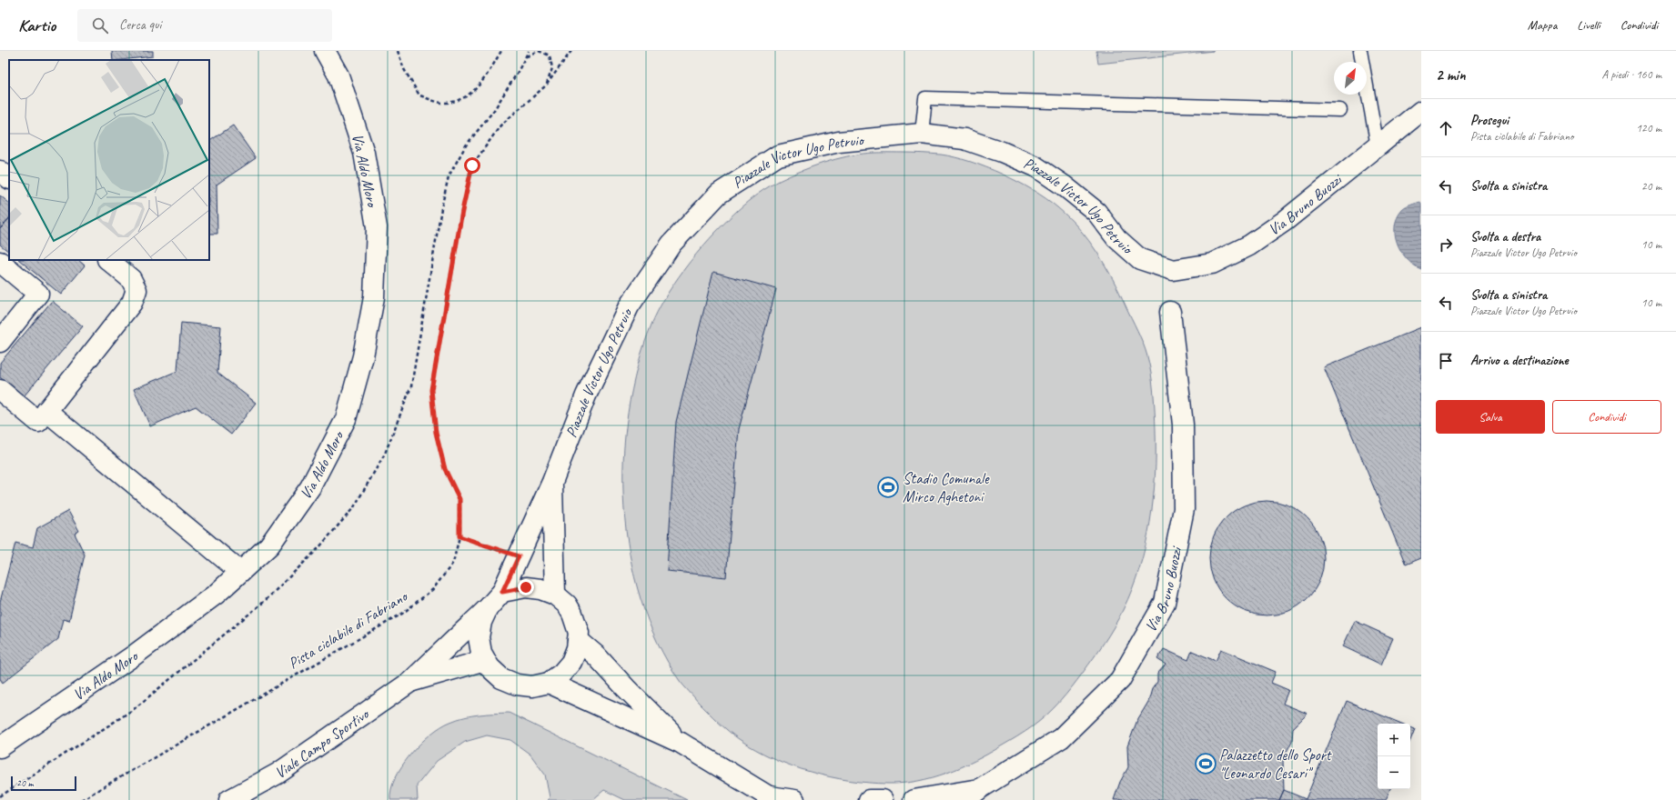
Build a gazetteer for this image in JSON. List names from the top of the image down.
{
  "streets": {
    "street": [
      "Piazzale Victor Ugo Petruio",
      "Via Aldo Moro",
      "Via Bruno Buozzi",
      "Viale Campo Sportivo"
    ],
    "path": ["Pista ciclabile di Fabriano"]
  },
  "crossings": [
    ["Piazzale Victor Ugo Petruio", "Via Bruno Buozzi"],
    ["Piazzale Victor Ugo Petruio", "Viale Campo Sportivo"]
  ],
  "places": {
    "sports": ["Stadio Comunale Mirco Aghetoni", "Palazzetto dello Sport \"Leonardo Cesari\""]
  },
  "scale_bar": "20 m",
  "north": "top right",
  "page": {
    "header": "Kartio",
    "search": "Cerca qui",
    "nav": ["Mappa", "Livelli", "Condividi"],
    "heading": ["2 min", "A piedi · 160 m"],
    "list": [
      ["Prosegui", "Pista ciclabile di Fabriano", "120 m"],
      ["Svolta a sinistra", "20 m"],
      ["Svolta a destra", "Piazzale Victor Ugo Petruio", "10 m"],
      ["Svolta a sinistra", "Piazzale Victor Ugo Petruio", "10 m"],
      "Arrivo a destinazione"
    ],
    "buttons": ["Salva", "Condividi"],
    "map_buttons": ["+", "−"],
    "scale": "20 m"
  }
}
